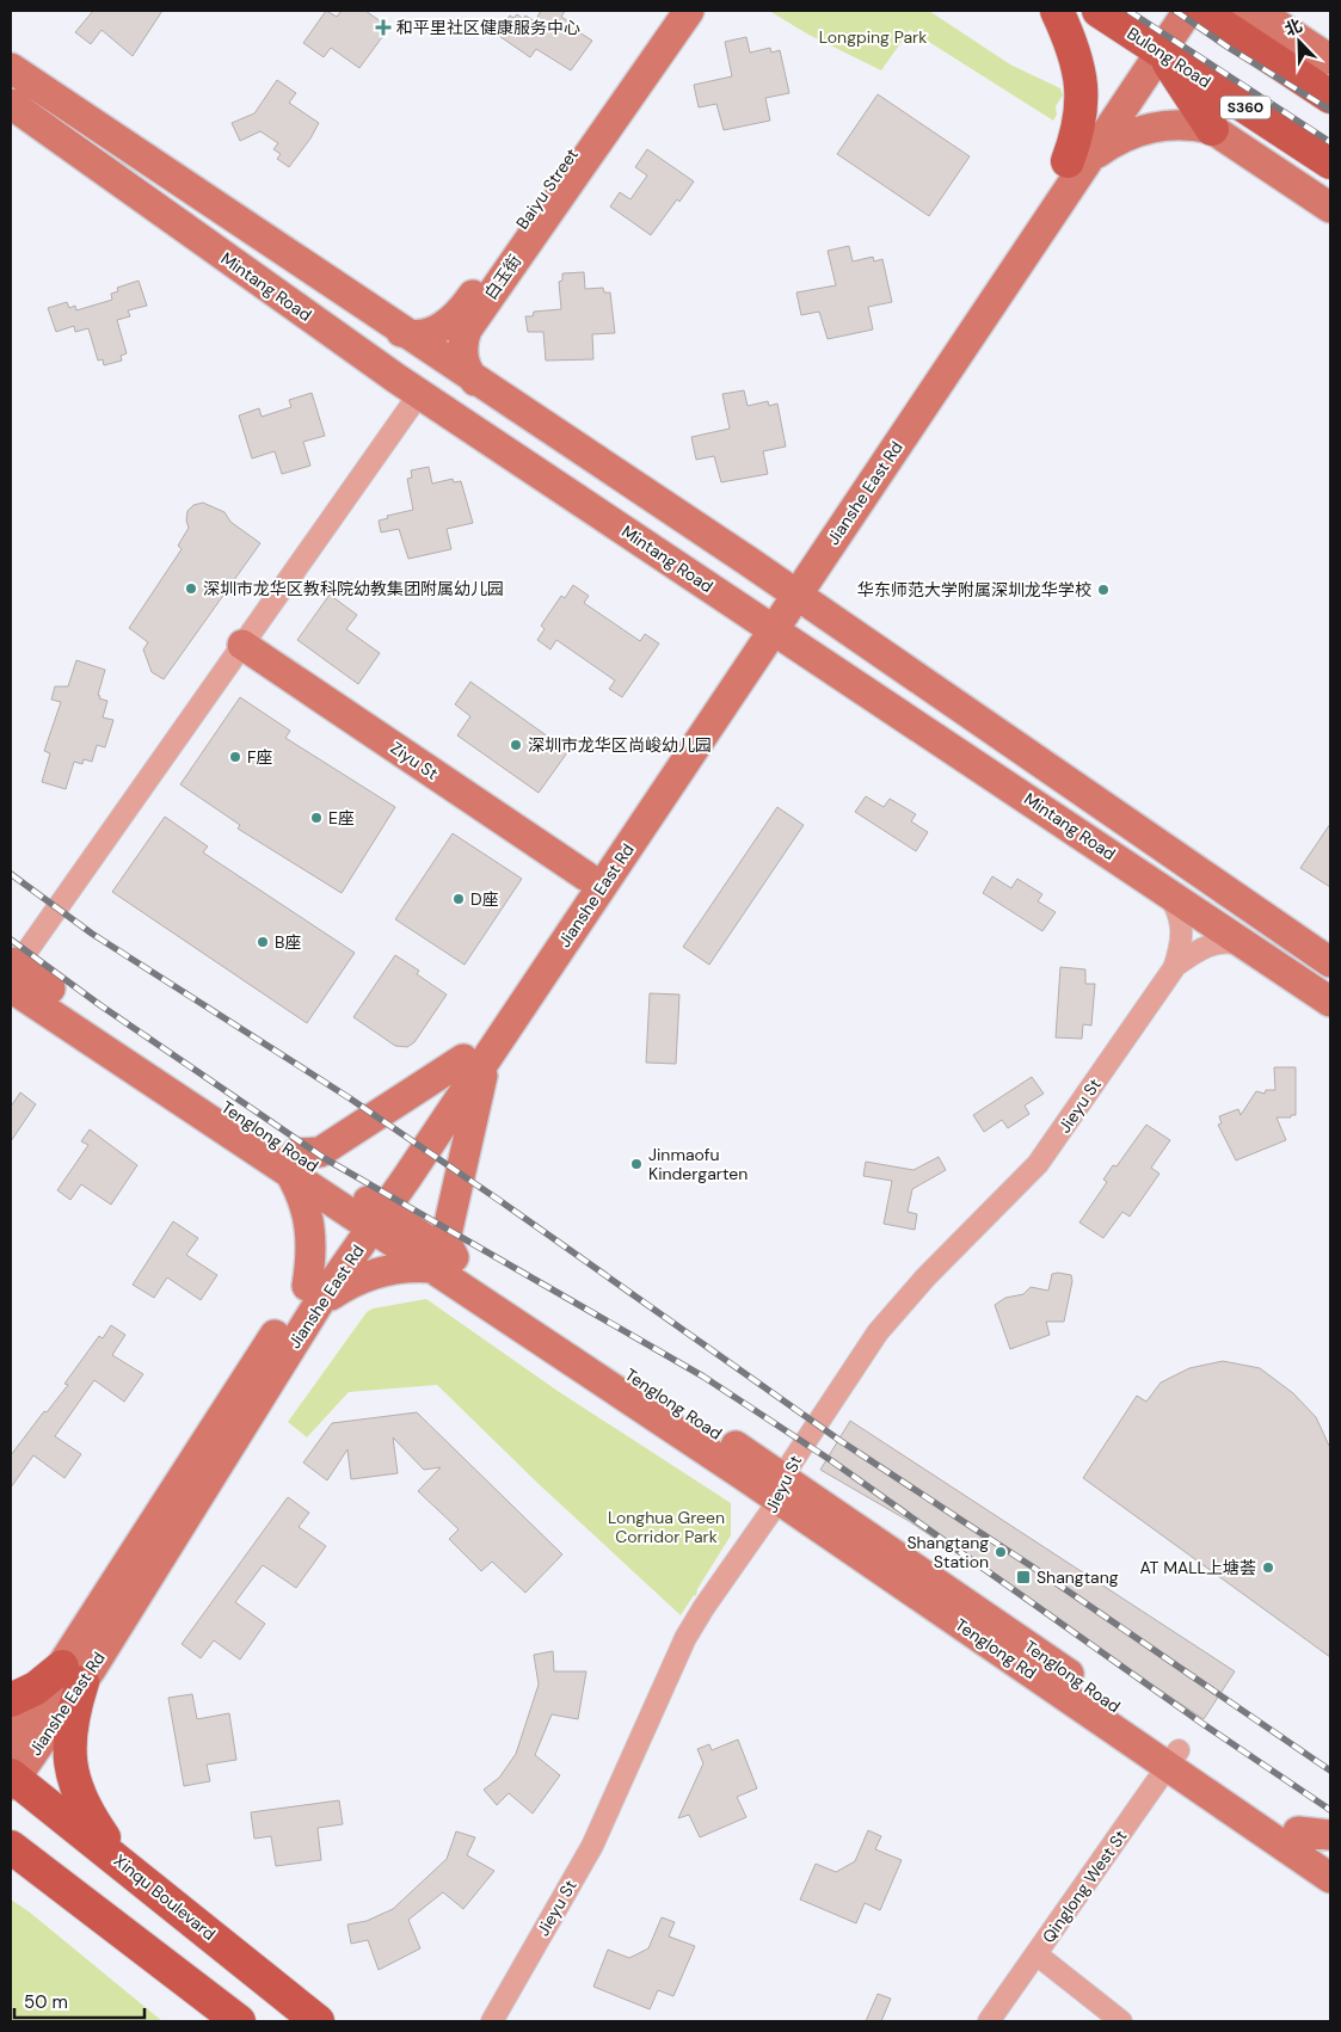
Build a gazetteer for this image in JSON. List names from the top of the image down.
{
  "streets": {
    "main road": [
      "Bulong Road",
      "S360",
      "Baiyu Street",
      "白玉街",
      "Mintang Road",
      "Jianshe East Rd",
      "Ziyu St",
      "Tenglong Road",
      "Xinqu Boulevard"
    ],
    "street": ["Jieyu St", "Qinglong West St"]
  },
  "crossings": [
    ["Bulong Road", "Jianshe East Rd"],
    ["Baiyu Street", "Mintang Road"],
    ["白玉街", "Mintang Road"],
    ["Mintang Road", "Jianshe East Rd"],
    ["Jianshe East Rd", "Ziyu St"],
    ["Jianshe East Rd", "Tenglong Road"],
    ["Jianshe East Rd", "Xinqu Boulevard"],
    ["Jieyu St", "Tenglong Road"],
    ["Tenglong Road", "Qinglong West St"]
  ],
  "parks": ["Longping Park", "Longhua Green Corridor Park"],
  "places": {
    "health": ["和平里社区健康服务中心"],
    "other": [
      "深圳市龙华区教科院幼教集团附属幼儿园",
      "华东师范大学附属深圳龙华学校",
      "深圳市龙华区尚峻幼儿园",
      "F座",
      "E座",
      "D座",
      "B座",
      "Jinmaofu Kindergarten",
      "Shangtang Station",
      "AT MALL上塘荟"
    ],
    "transit": ["Shangtang"]
  },
  "scale_bar": "50 m",
  "north": "top left"
}
